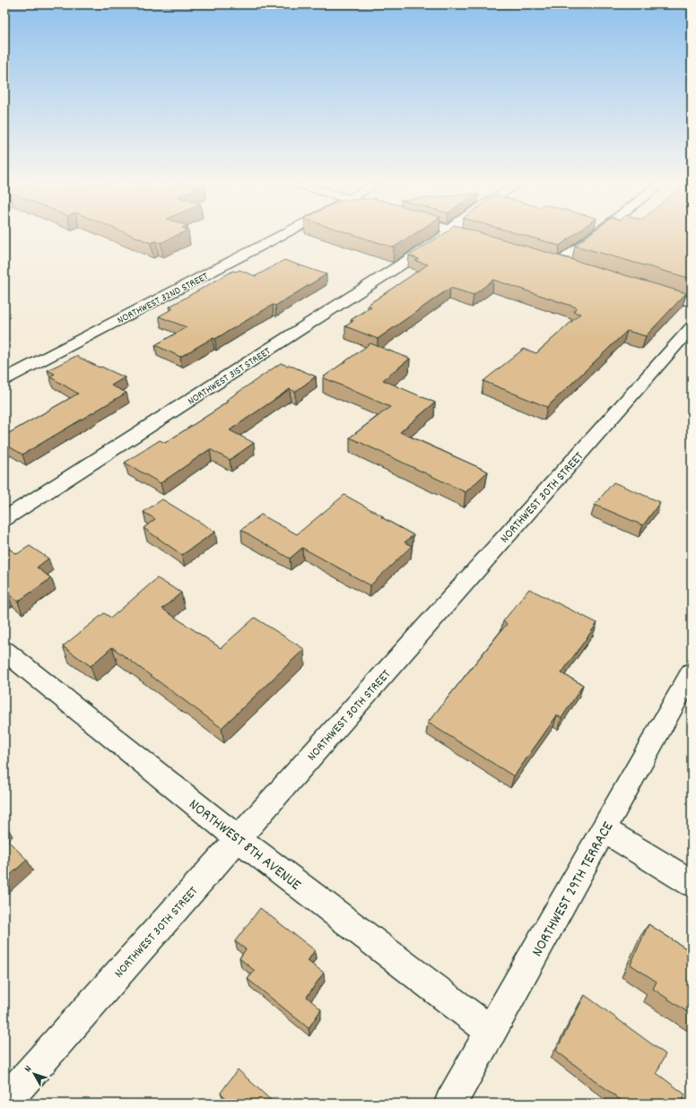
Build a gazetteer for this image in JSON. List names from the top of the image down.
{
  "streets": {
    "street": [
      "NORTHWEST 32ND STREET",
      "NORTHWEST 31ST STREET",
      "NORTHWEST 30TH STREET",
      "NORTHWEST 8TH AVENUE",
      "NORTHWEST 29TH TERRACE"
    ]
  },
  "crossings": [
    ["NORTHWEST 30TH STREET", "NORTHWEST 8TH AVENUE"],
    ["NORTHWEST 8TH AVENUE", "NORTHWEST 29TH TERRACE"]
  ],
  "north": "top left"
}
